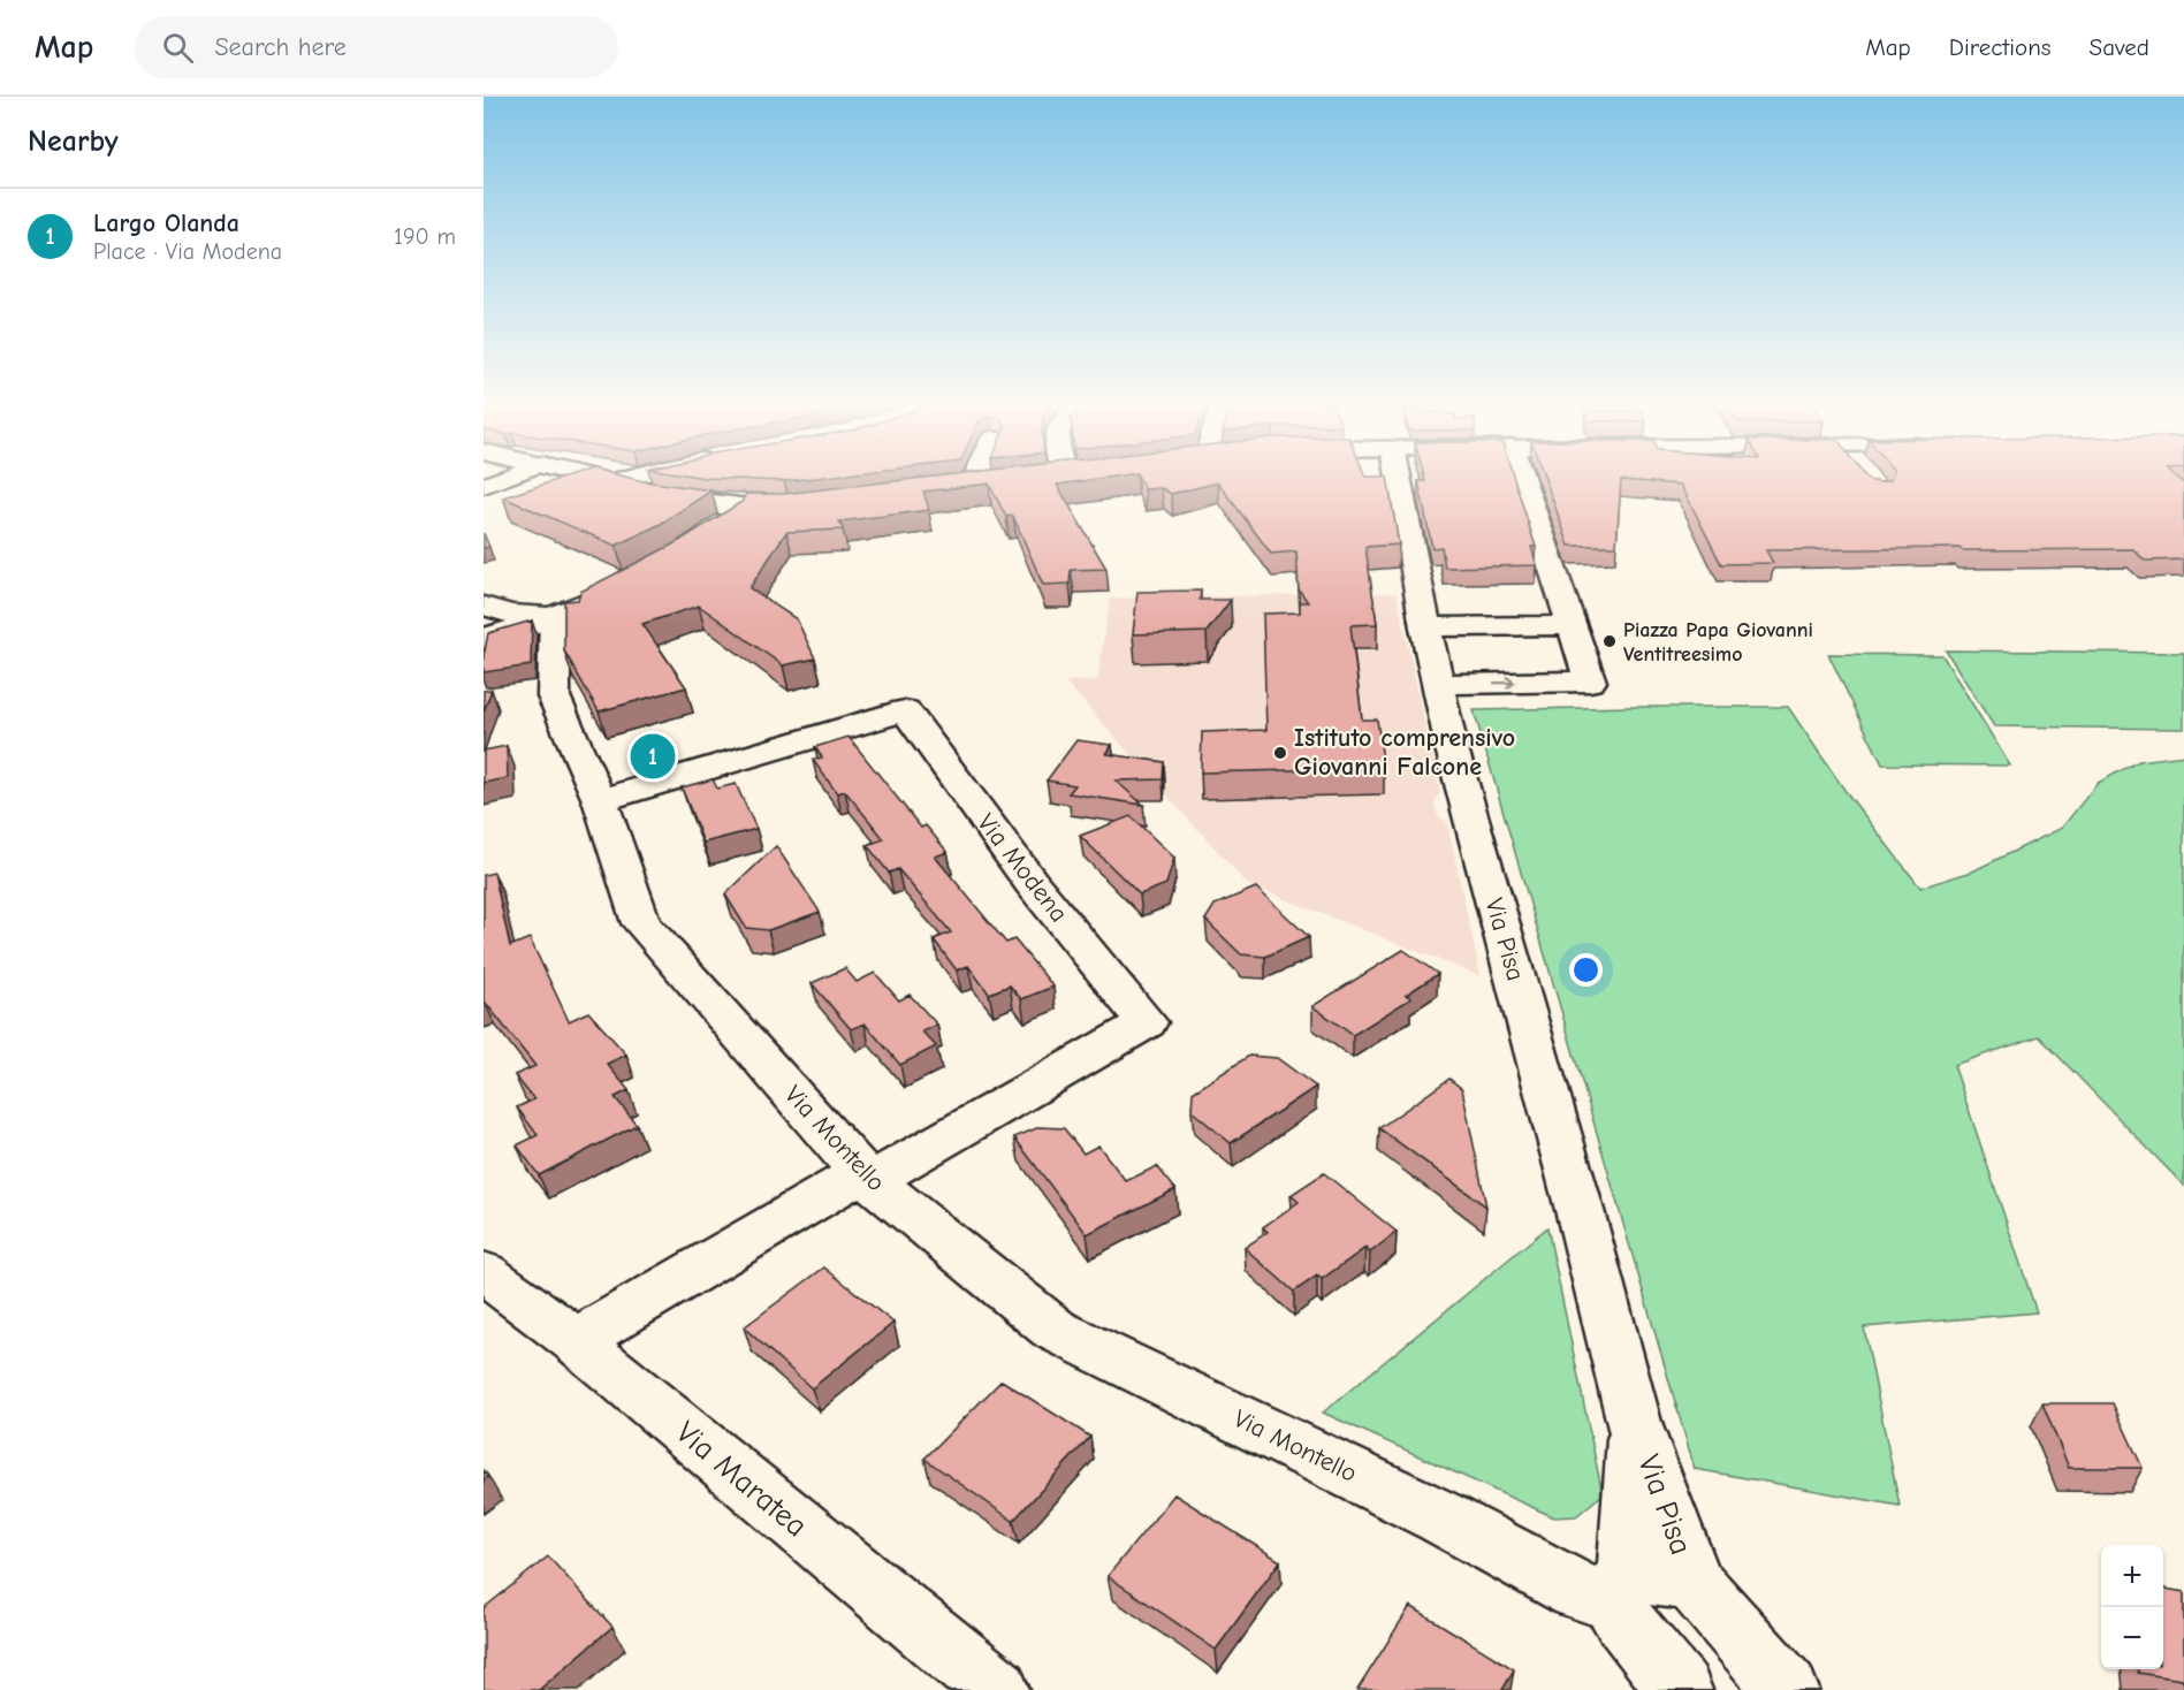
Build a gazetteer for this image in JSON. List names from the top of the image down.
{
  "streets": {
    "street": [
      "Via Modena",
      "Via Pisa",
      "Via Montello",
      "Via Maratea"
    ]
  },
  "crossings": [
    ["Via Modena", "Via Montello"],
    ["Via Pisa", "Via Montello"]
  ],
  "places": ["Piazza Papa Giovanni Ventitreesimo", "Istituto comprensivo Giovanni Falcone"],
  "page": {
    "header": "Map",
    "search": "Search here",
    "nav": ["Map", "Directions", "Saved"],
    "heading": "Nearby",
    "list": [
      {
        "mark": "1",
        "name": "Largo Olanda",
        "note": "Place · Via Modena",
        "value": "190 m"
      }
    ],
    "pins": "1",
    "map_buttons": ["+", "−"]
  }
}
